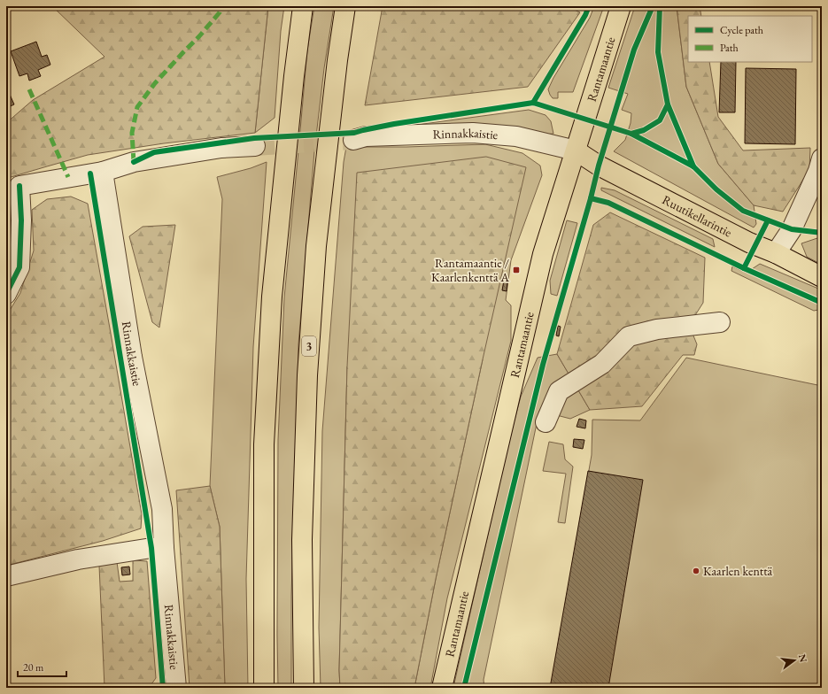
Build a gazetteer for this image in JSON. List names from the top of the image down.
{
  "streets": {
    "main road": ["Rantamaantie", "Ruutikellarintie", "3"],
    "street": ["Rinnakkaistie"]
  },
  "crossings": [
    ["Rantamaantie", "Rinnakkaistie"],
    ["Rantamaantie", "Ruutikellarintie"],
    ["Rinnakkaistie", "Ruutikellarintie"]
  ],
  "places": {
    "transit": ["Rantamaantie / Kaarlenkenttä A"],
    "other": ["Kaarlen kenttä"]
  },
  "legend": ["Cycle path", "Path"],
  "scale_bar": "20 m",
  "north": "right"
}
